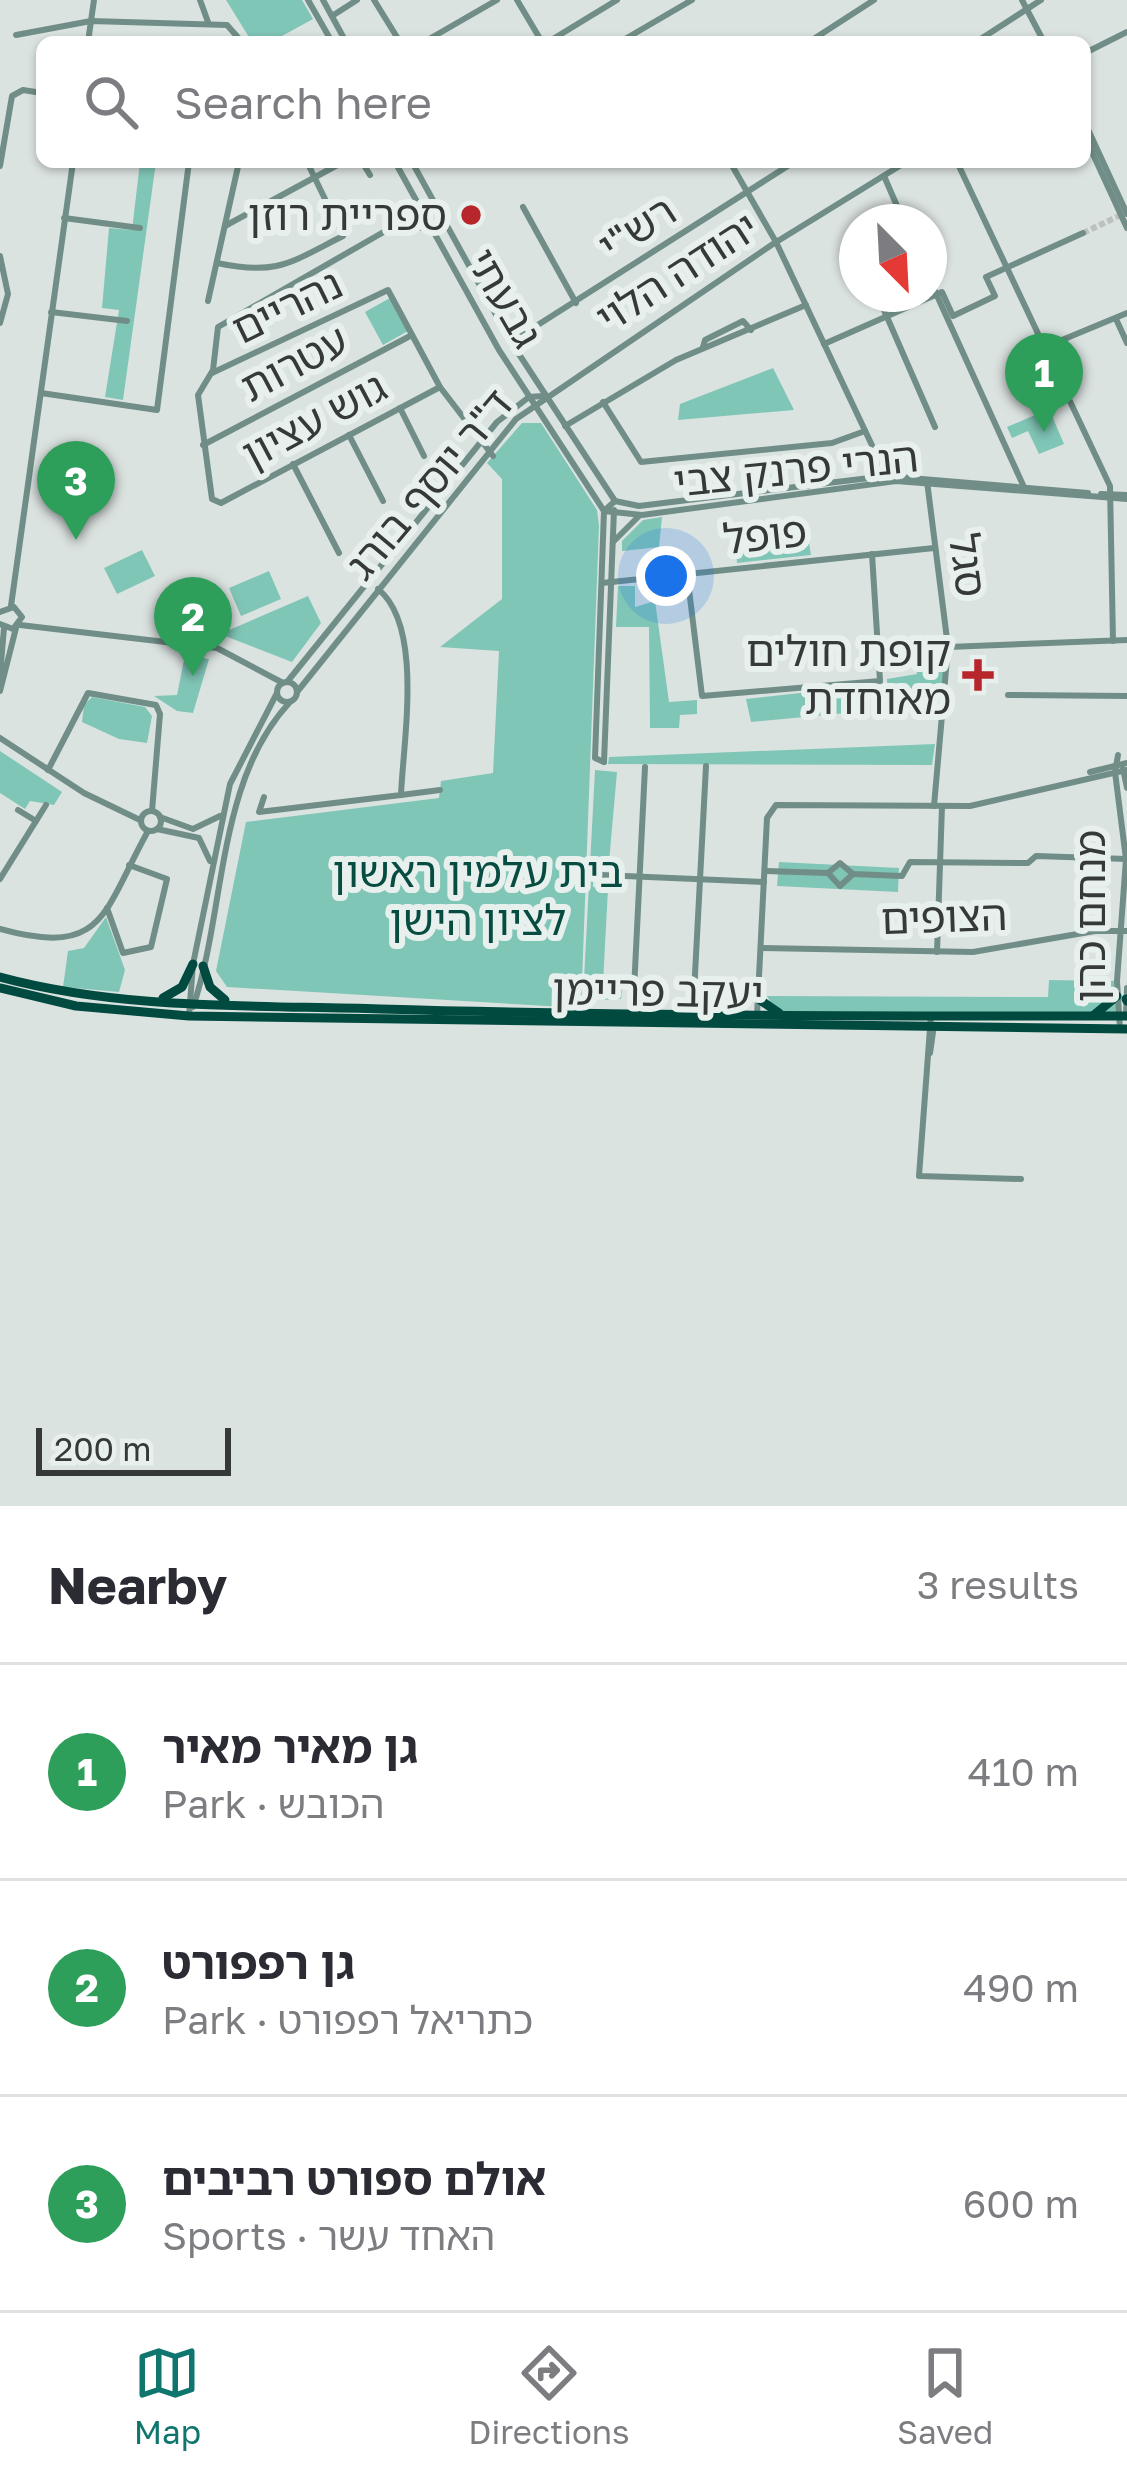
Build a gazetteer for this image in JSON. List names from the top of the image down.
{
  "streets": {
    "main road": ["יעקב פריימן"],
    "street": [
      "רש\"י",
      "יהודה הלוי",
      "גבעתי",
      "נהריים",
      "עטרות",
      "גוש עציון",
      "הנרי פרנק צבי",
      "ד\"ר יוסף בורג",
      "פופל",
      "סגל",
      "מנחם כהן",
      "הצופים"
    ]
  },
  "crossings": [
    ["רש\"י", "גבעתי"],
    ["יהודה הלוי", "גבעתי"],
    ["יהודה הלוי", "ד\"ר יוסף בורג"],
    ["גבעתי", "הנרי פרנק צבי"],
    ["גבעתי", "ד\"ר יוסף בורג"],
    ["נהריים", "עטרות"],
    ["עטרות", "גוש עציון"],
    ["הנרי פרנק צבי", "סגל"],
    ["ד\"ר יוסף בורג", "יעקב פריימן"],
    ["פופל", "סגל"],
    ["סגל", "הצופים"],
    ["מנחם כהן", "הצופים"],
    ["מנחם כהן", "יעקב פריימן"]
  ],
  "parks": ["בית עלמין ראשון לציון הישן"],
  "places": {
    "other": ["ספריית רוזן"],
    "health": ["קופת חולים מאוחדת"]
  },
  "scale_bar": "200 m",
  "north": "bottom right",
  "page": {
    "search": "Search here",
    "pins": ["1", "3", "2"],
    "scale": "200 m",
    "heading": ["Nearby", "3 results"],
    "list": [
      {
        "mark": "1",
        "name": "גן מאיר מאיר",
        "note": "Park · הכובש",
        "value": "410 m"
      },
      {
        "mark": "2",
        "name": "גן רפפורט",
        "note": "Park · כתריאל רפפורט",
        "value": "490 m"
      },
      {
        "mark": "3",
        "name": "אולם ספורט רביבים",
        "note": "Sports · האחד עשר",
        "value": "600 m"
      }
    ],
    "nav": ["Map", "Directions", "Saved"]
  }
}
